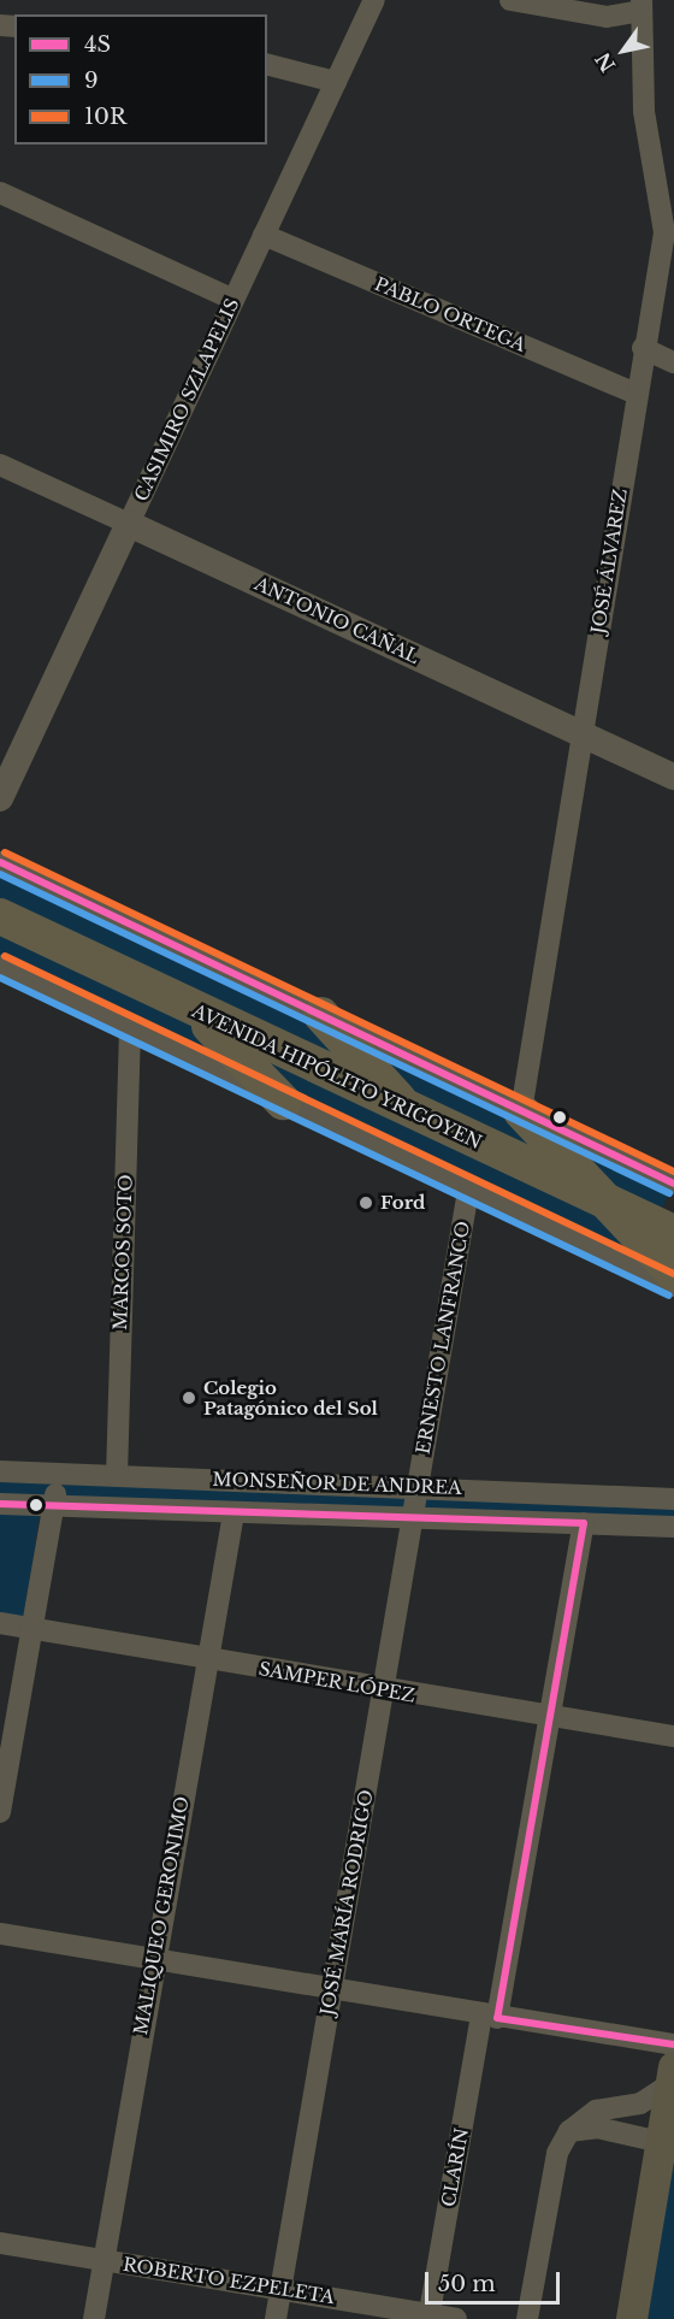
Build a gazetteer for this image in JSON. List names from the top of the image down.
{
  "streets": {
    "highway": ["AVENIDA HIPÓLITO YRIGOYEN"],
    "street": [
      "PABLO ORTEGA",
      "CASIMIRO SZLAPELIS",
      "JOSÉ ÁLVAREZ",
      "ANTONIO CAÑAL",
      "MARCOS SOTO",
      "ERNESTO LANFRANCO",
      "MONSEÑOR DE ANDREA",
      "SAMPER LÓPEZ",
      "JOSÉ MARÍA RODRIGO",
      "MALIQUEO GERONIMO",
      "CLARÍN",
      "ROBERTO EZPELETA"
    ]
  },
  "crossings": [
    ["PABLO ORTEGA", "CASIMIRO SZLAPELIS"],
    ["PABLO ORTEGA", "JOSÉ ÁLVAREZ"],
    ["CASIMIRO SZLAPELIS", "ANTONIO CAÑAL"],
    ["JOSÉ ÁLVAREZ", "ANTONIO CAÑAL"],
    ["MARCOS SOTO", "MONSEÑOR DE ANDREA"],
    ["ERNESTO LANFRANCO", "MONSEÑOR DE ANDREA"],
    ["ERNESTO LANFRANCO", "JOSÉ MARÍA RODRIGO"],
    ["MONSEÑOR DE ANDREA", "JOSÉ MARÍA RODRIGO"],
    ["MONSEÑOR DE ANDREA", "MALIQUEO GERONIMO"],
    ["MONSEÑOR DE ANDREA", "CLARÍN"],
    ["SAMPER LÓPEZ", "JOSÉ MARÍA RODRIGO"],
    ["SAMPER LÓPEZ", "MALIQUEO GERONIMO"],
    ["SAMPER LÓPEZ", "CLARÍN"],
    ["JOSÉ MARÍA RODRIGO", "ROBERTO EZPELETA"],
    ["MALIQUEO GERONIMO", "ROBERTO EZPELETA"],
    ["CLARÍN", "ROBERTO EZPELETA"]
  ],
  "places": ["Ford", "Colegio Patagónico del Sol"],
  "lines": ["transit line 10R", "transit line 4S", "transit line 9"],
  "legend": ["4S", "9", "10R"],
  "scale_bar": "50 m",
  "north": "bottom left"
}
